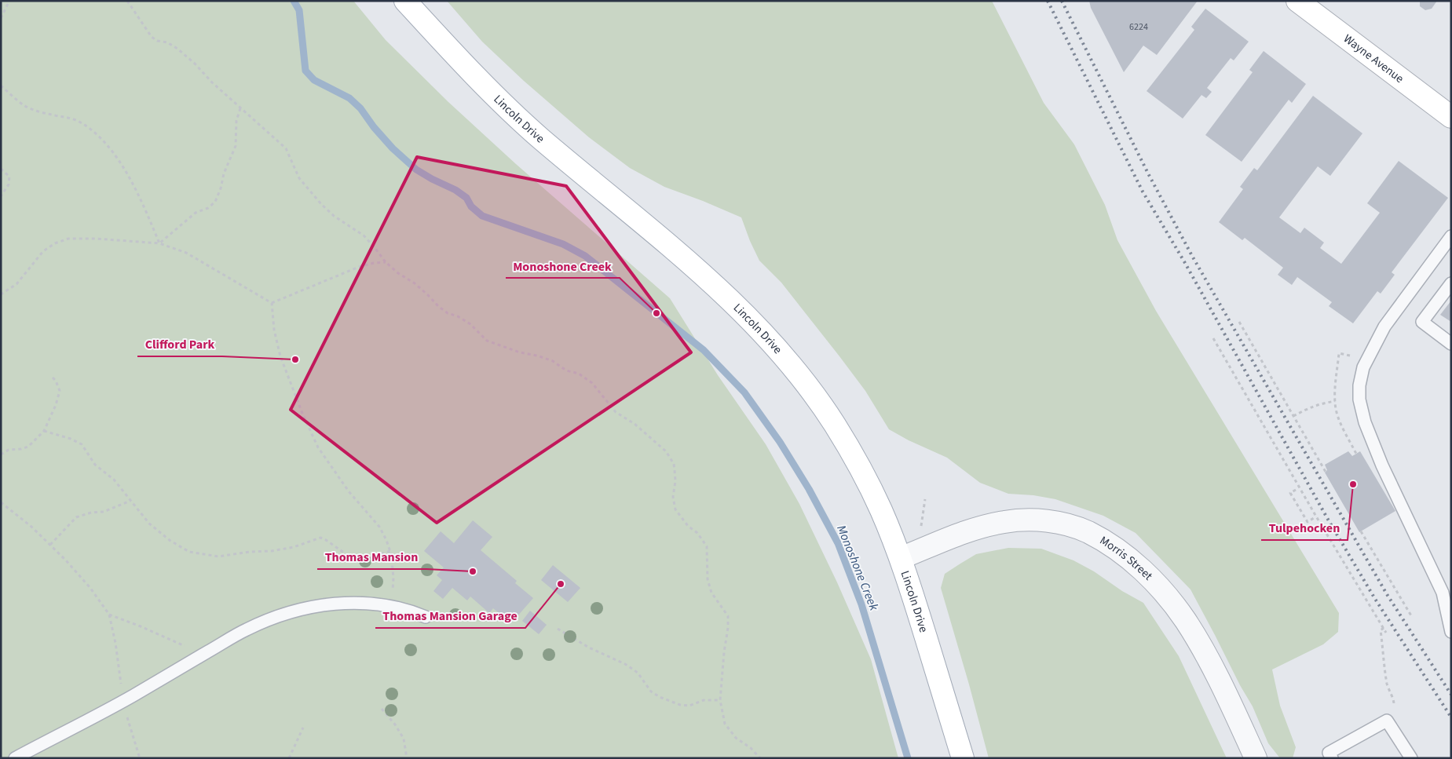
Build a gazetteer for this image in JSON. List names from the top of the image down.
{
  "streets": {
    "main road": ["Wayne Avenue", "Lincoln Drive"],
    "street": ["Morris Street"]
  },
  "crossings": [
    ["Lincoln Drive", "Morris Street"]
  ],
  "water": ["Monoshone Creek"],
  "places": [
    "Monoshone Creek",
    "Clifford Park",
    "Tulpehocken",
    "Thomas Mansion",
    "Thomas Mansion Garage"
  ],
  "house_numbers": ["6224"]
}
